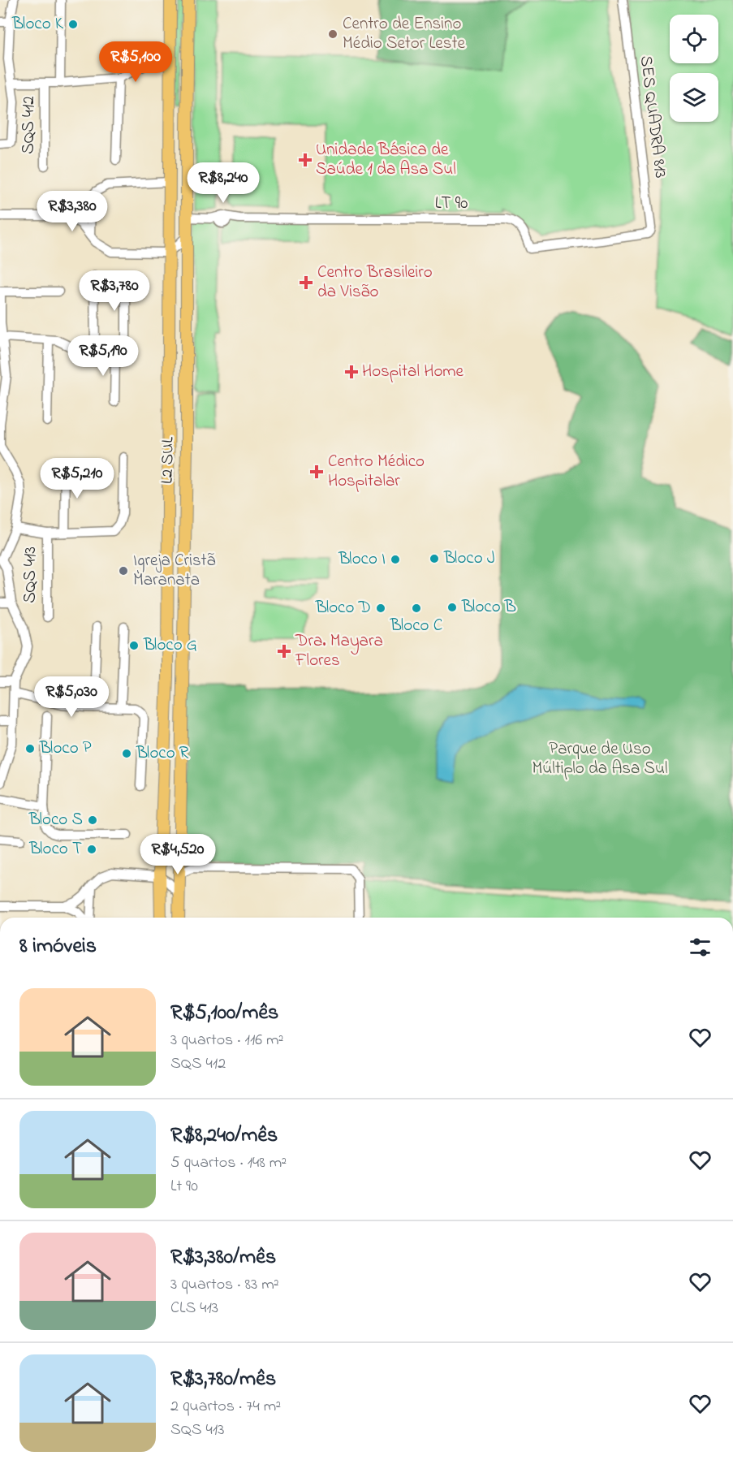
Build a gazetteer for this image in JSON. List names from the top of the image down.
{
  "streets": {
    "main road": ["L2 SUL"],
    "street": [
      "SES QUADRA 813",
      "SQS 412",
      "LT 90",
      "SQS 413"
    ]
  },
  "crossings": [
    ["SES QUADRA 813", "LT 90"],
    ["LT 90", "L2 SUL"]
  ],
  "parks": ["Parque de Uso Múltiplo da Asa Sul"],
  "places": {
    "other": [
      "Bloco K",
      "Centro de Ensino Médio Setor Leste",
      "Bloco J",
      "Bloco I",
      "Igreja Cristã Maranata",
      "Bloco B",
      "Bloco D",
      "Bloco C",
      "Bloco G",
      "Bloco P",
      "Bloco R",
      "Bloco S",
      "Bloco T"
    ],
    "health": [
      "Unidade Básica de Saúde 1 da Asa Sul",
      "Centro Brasileiro da Visão",
      "Hospital Home",
      "Centro Médico Hospitalar",
      "Dra. Mayara Flores"
    ]
  },
  "page": {
    "price": [
      "R$5,100",
      "R$8,240",
      "R$3,380",
      "R$3,780",
      "R$5,190",
      "R$5,210",
      "R$5,030",
      "R$4,520"
    ],
    "heading": "8 imóveis",
    "list": [
      {
        "name": "R$5,100/mês",
        "note": "3 quartos · 116 m² · SQS 412"
      },
      {
        "name": "R$8,240/mês",
        "note": "5 quartos · 148 m² · Lt 90"
      },
      {
        "name": "R$3,380/mês",
        "note": "3 quartos · 83 m² · CLS 413"
      },
      {
        "name": "R$3,780/mês",
        "note": "2 quartos · 74 m² · SQS 413"
      }
    ]
  }
}
